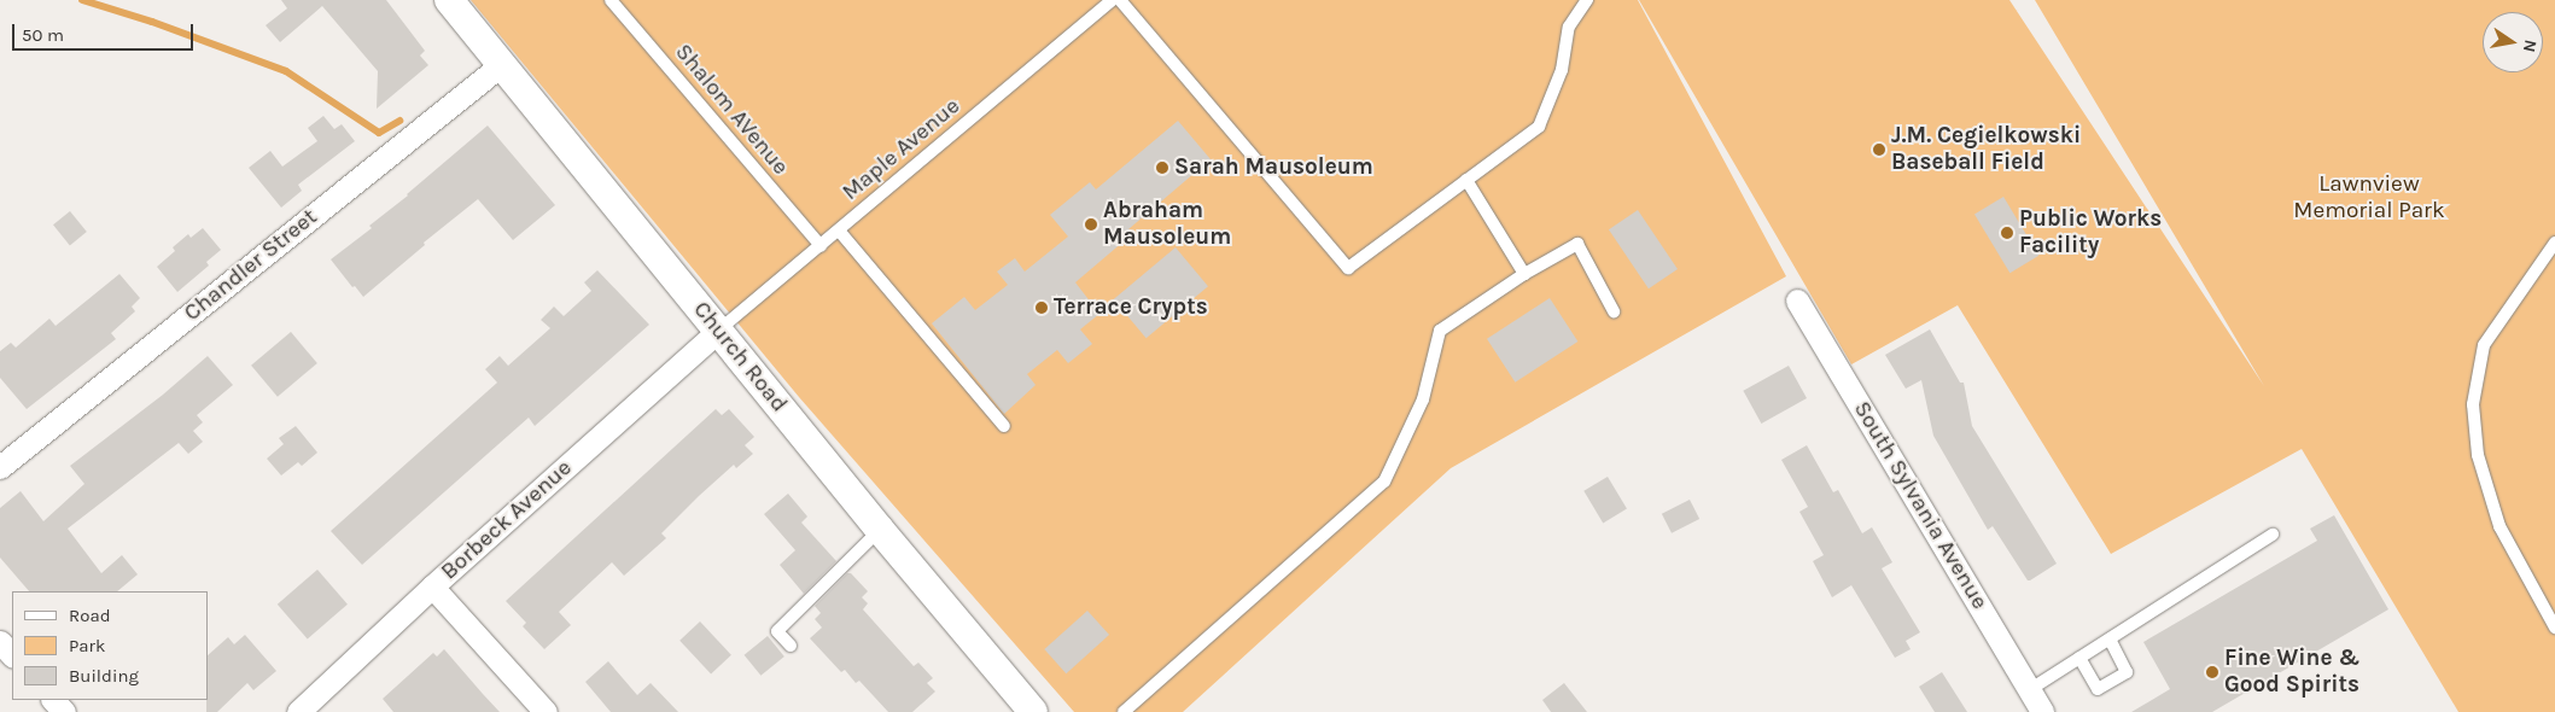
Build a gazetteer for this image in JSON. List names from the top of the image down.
{
  "streets": {
    "street": [
      "Chandler Street",
      "Church Road",
      "South Sylvania Avenue",
      "Borbeck Avenue"
    ],
    "lane": ["Shalom AVenue", "Maple Avenue"]
  },
  "crossings": [
    ["Shalom AVenue", "Maple Avenue"],
    ["Maple Avenue", "Church Road"],
    ["Maple Avenue", "Borbeck Avenue"],
    ["Chandler Street", "Church Road"],
    ["Church Road", "Borbeck Avenue"]
  ],
  "parks": ["Lawnview Memorial Park"],
  "places": [
    "J.M. Cegielkowski Baseball Field",
    "Sarah Mausoleum",
    "Abraham Mausoleum",
    "Public Works Facility",
    "Terrace Crypts",
    "Fine Wine & Good Spirits"
  ],
  "legend": ["Road", "Park", "Building"],
  "scale_bar": "50 m",
  "north": "right"
}
